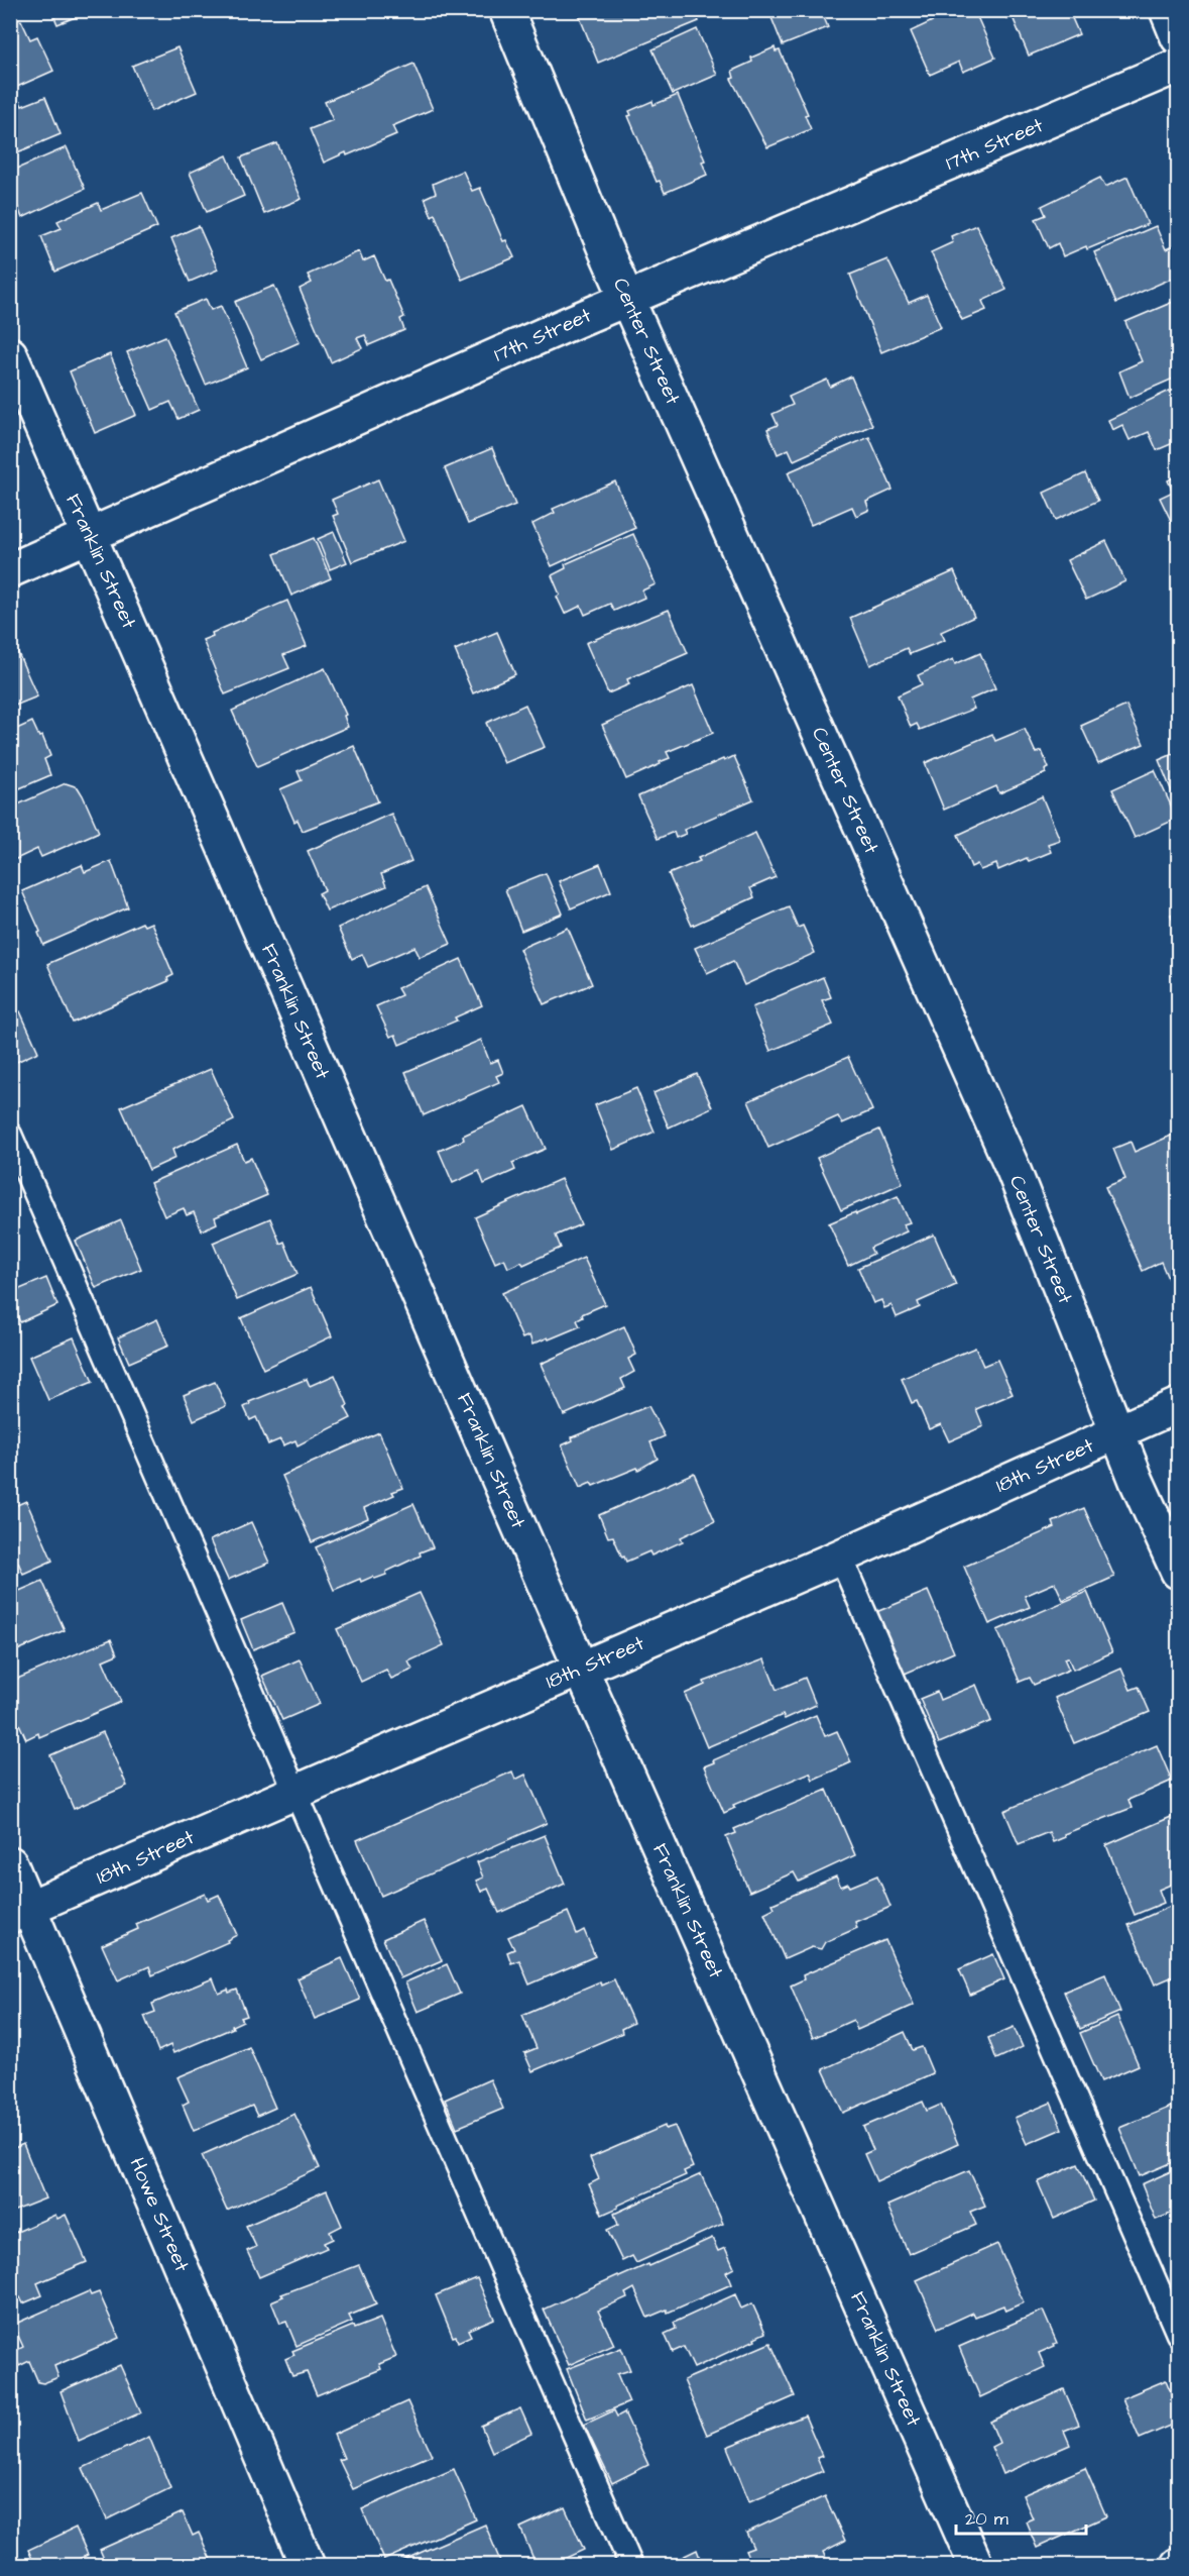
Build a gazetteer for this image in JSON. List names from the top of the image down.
{
  "streets": {
    "street": [
      "17th Street",
      "Center Street",
      "Franklin Street",
      "18th Street",
      "Howe Street"
    ]
  },
  "crossings": [
    ["17th Street", "Center Street"],
    ["17th Street", "Franklin Street"],
    ["Center Street", "18th Street"],
    ["Franklin Street", "18th Street"],
    ["18th Street", "Howe Street"]
  ],
  "scale_bar": "20 m"
}
